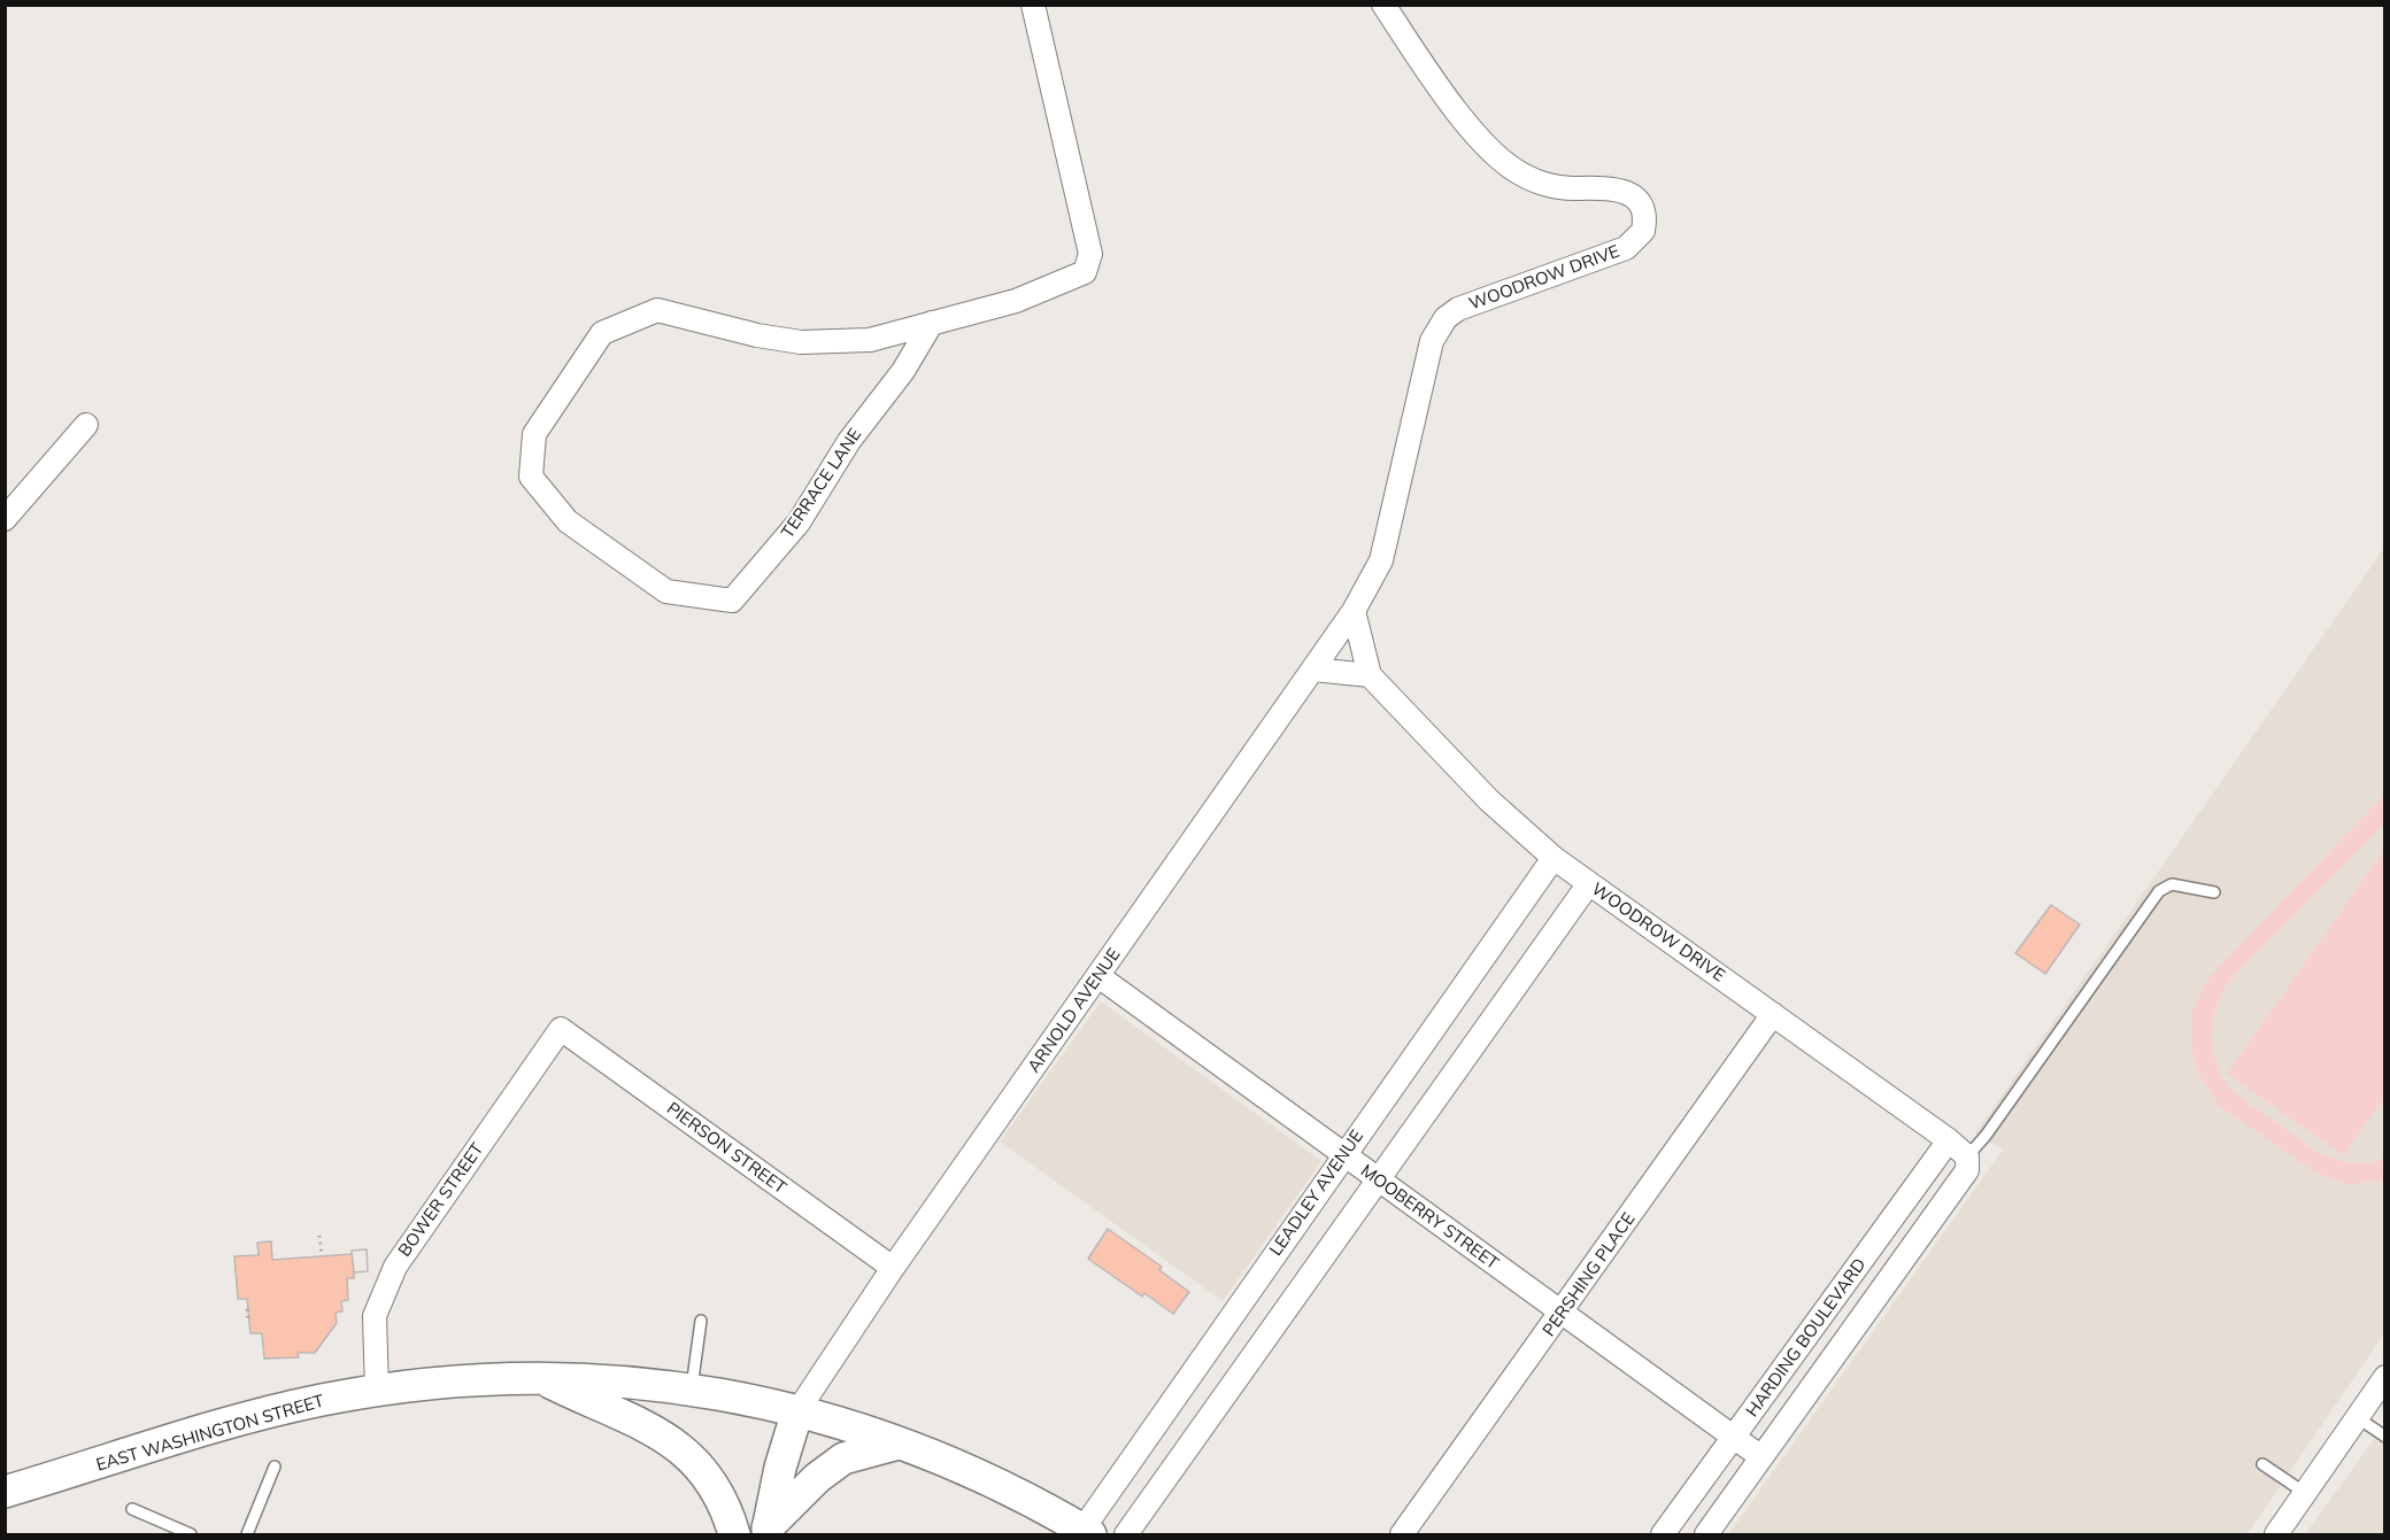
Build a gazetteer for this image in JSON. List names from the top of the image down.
{
  "streets": {
    "main road": ["EAST WASHINGTON STREET"],
    "street": [
      "WOODROW DRIVE",
      "TERRACE LANE",
      "ARNOLD AVENUE",
      "PIERSON STREET",
      "LEADLEY AVENUE",
      "BOWER STREET",
      "MOOBERRY STREET",
      "PERSHING PLACE",
      "HARDING BOULEVARD"
    ]
  },
  "crossings": [
    ["WOODROW DRIVE", "ARNOLD AVENUE"],
    ["WOODROW DRIVE", "LEADLEY AVENUE"],
    ["WOODROW DRIVE", "PERSHING PLACE"],
    ["WOODROW DRIVE", "HARDING BOULEVARD"],
    ["ARNOLD AVENUE", "PIERSON STREET"],
    ["ARNOLD AVENUE", "MOOBERRY STREET"],
    ["ARNOLD AVENUE", "EAST WASHINGTON STREET"],
    ["PIERSON STREET", "BOWER STREET"],
    ["LEADLEY AVENUE", "MOOBERRY STREET"],
    ["LEADLEY AVENUE", "EAST WASHINGTON STREET"],
    ["BOWER STREET", "EAST WASHINGTON STREET"],
    ["MOOBERRY STREET", "PERSHING PLACE"],
    ["MOOBERRY STREET", "HARDING BOULEVARD"]
  ]
}
